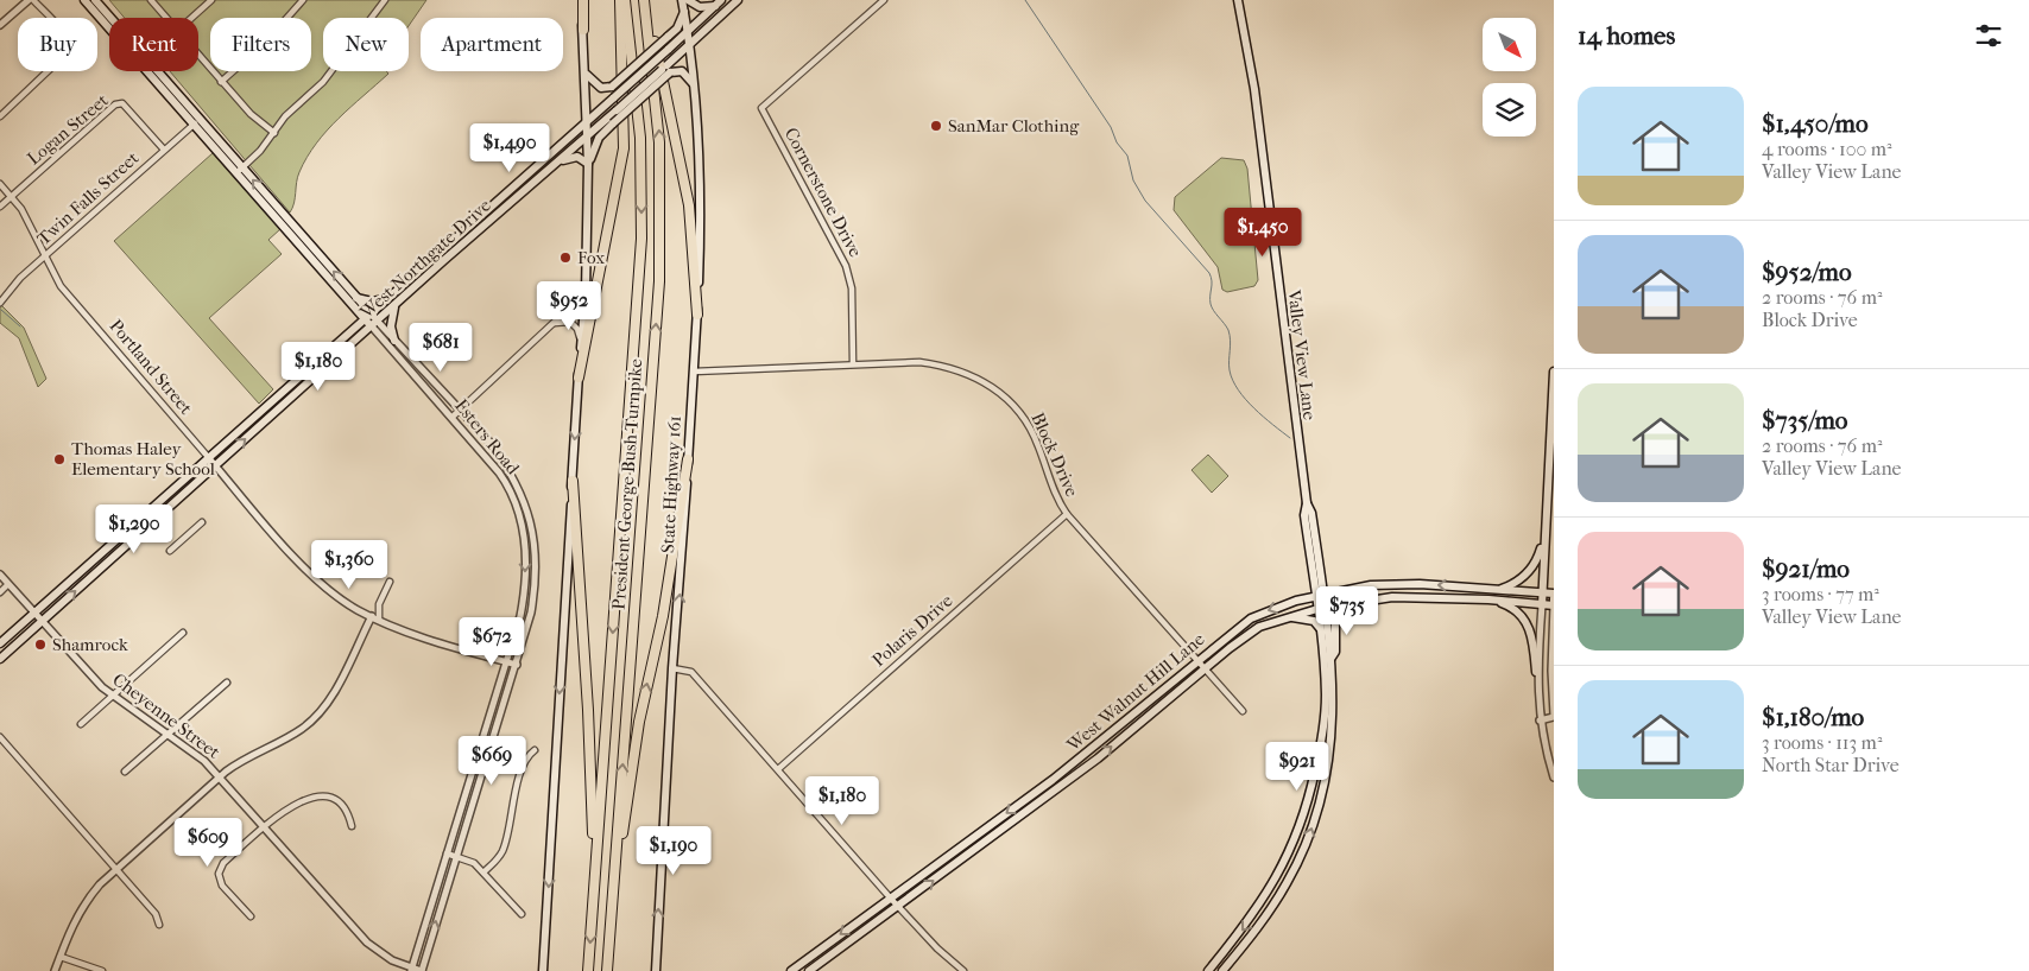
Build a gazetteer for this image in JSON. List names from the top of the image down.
{
  "streets": {
    "highway": ["President George Bush Turnpike"],
    "main road": [
      "West Northgate Drive",
      "Valley View Lane",
      "Esters Road",
      "State Highway 161",
      "West Walnut Hill Lane"
    ],
    "street": [
      "Logan Street",
      "Cornerstone Drive",
      "Twin Falls Street",
      "Portland Street",
      "Block Drive",
      "Polaris Drive",
      "Cheyenne Street"
    ]
  },
  "crossings": [
    ["Logan Street", "Twin Falls Street"],
    ["Logan Street", "Portland Street"],
    ["Cornerstone Drive", "Block Drive"],
    ["Twin Falls Street", "Portland Street"],
    ["Twin Falls Street", "Esters Road"],
    ["West Northgate Drive", "Portland Street"],
    ["West Northgate Drive", "Esters Road"],
    ["West Northgate Drive", "State Highway 161"],
    ["West Northgate Drive", "Cheyenne Street"],
    ["Valley View Lane", "West Walnut Hill Lane"],
    ["Portland Street", "Esters Road"],
    ["Esters Road", "Cheyenne Street"],
    ["Block Drive", "State Highway 161"],
    ["Block Drive", "Polaris Drive"],
    ["Block Drive", "West Walnut Hill Lane"]
  ],
  "one_way": ["State Highway 161"],
  "places": [
    "SanMar Clothing",
    "Fox",
    "Thomas Haley Elementary School",
    "Shamrock"
  ],
  "north": "bottom right",
  "page": {
    "heading": "14 homes",
    "chip": [
      "Buy",
      "Rent",
      "Filters",
      "New",
      "Apartment"
    ],
    "list": [
      {
        "name": "$1,450/mo",
        "note": "4 rooms · 100 m² · Valley View Lane"
      },
      {
        "name": "$952/mo",
        "note": "2 rooms · 76 m² · Block Drive"
      },
      {
        "name": "$735/mo",
        "note": "2 rooms · 76 m² · Valley View Lane"
      },
      {
        "name": "$921/mo",
        "note": "3 rooms · 77 m² · Valley View Lane"
      },
      {
        "name": "$1,180/mo",
        "note": "3 rooms · 113 m² · North Star Drive"
      }
    ],
    "price": [
      "$1,490",
      "$1,450",
      "$952",
      "$681",
      "$1,180",
      "$1,290",
      "$1,360",
      "$735",
      "$672",
      "$669",
      "$921",
      "$1,180",
      "$609",
      "$1,190"
    ]
  }
}
